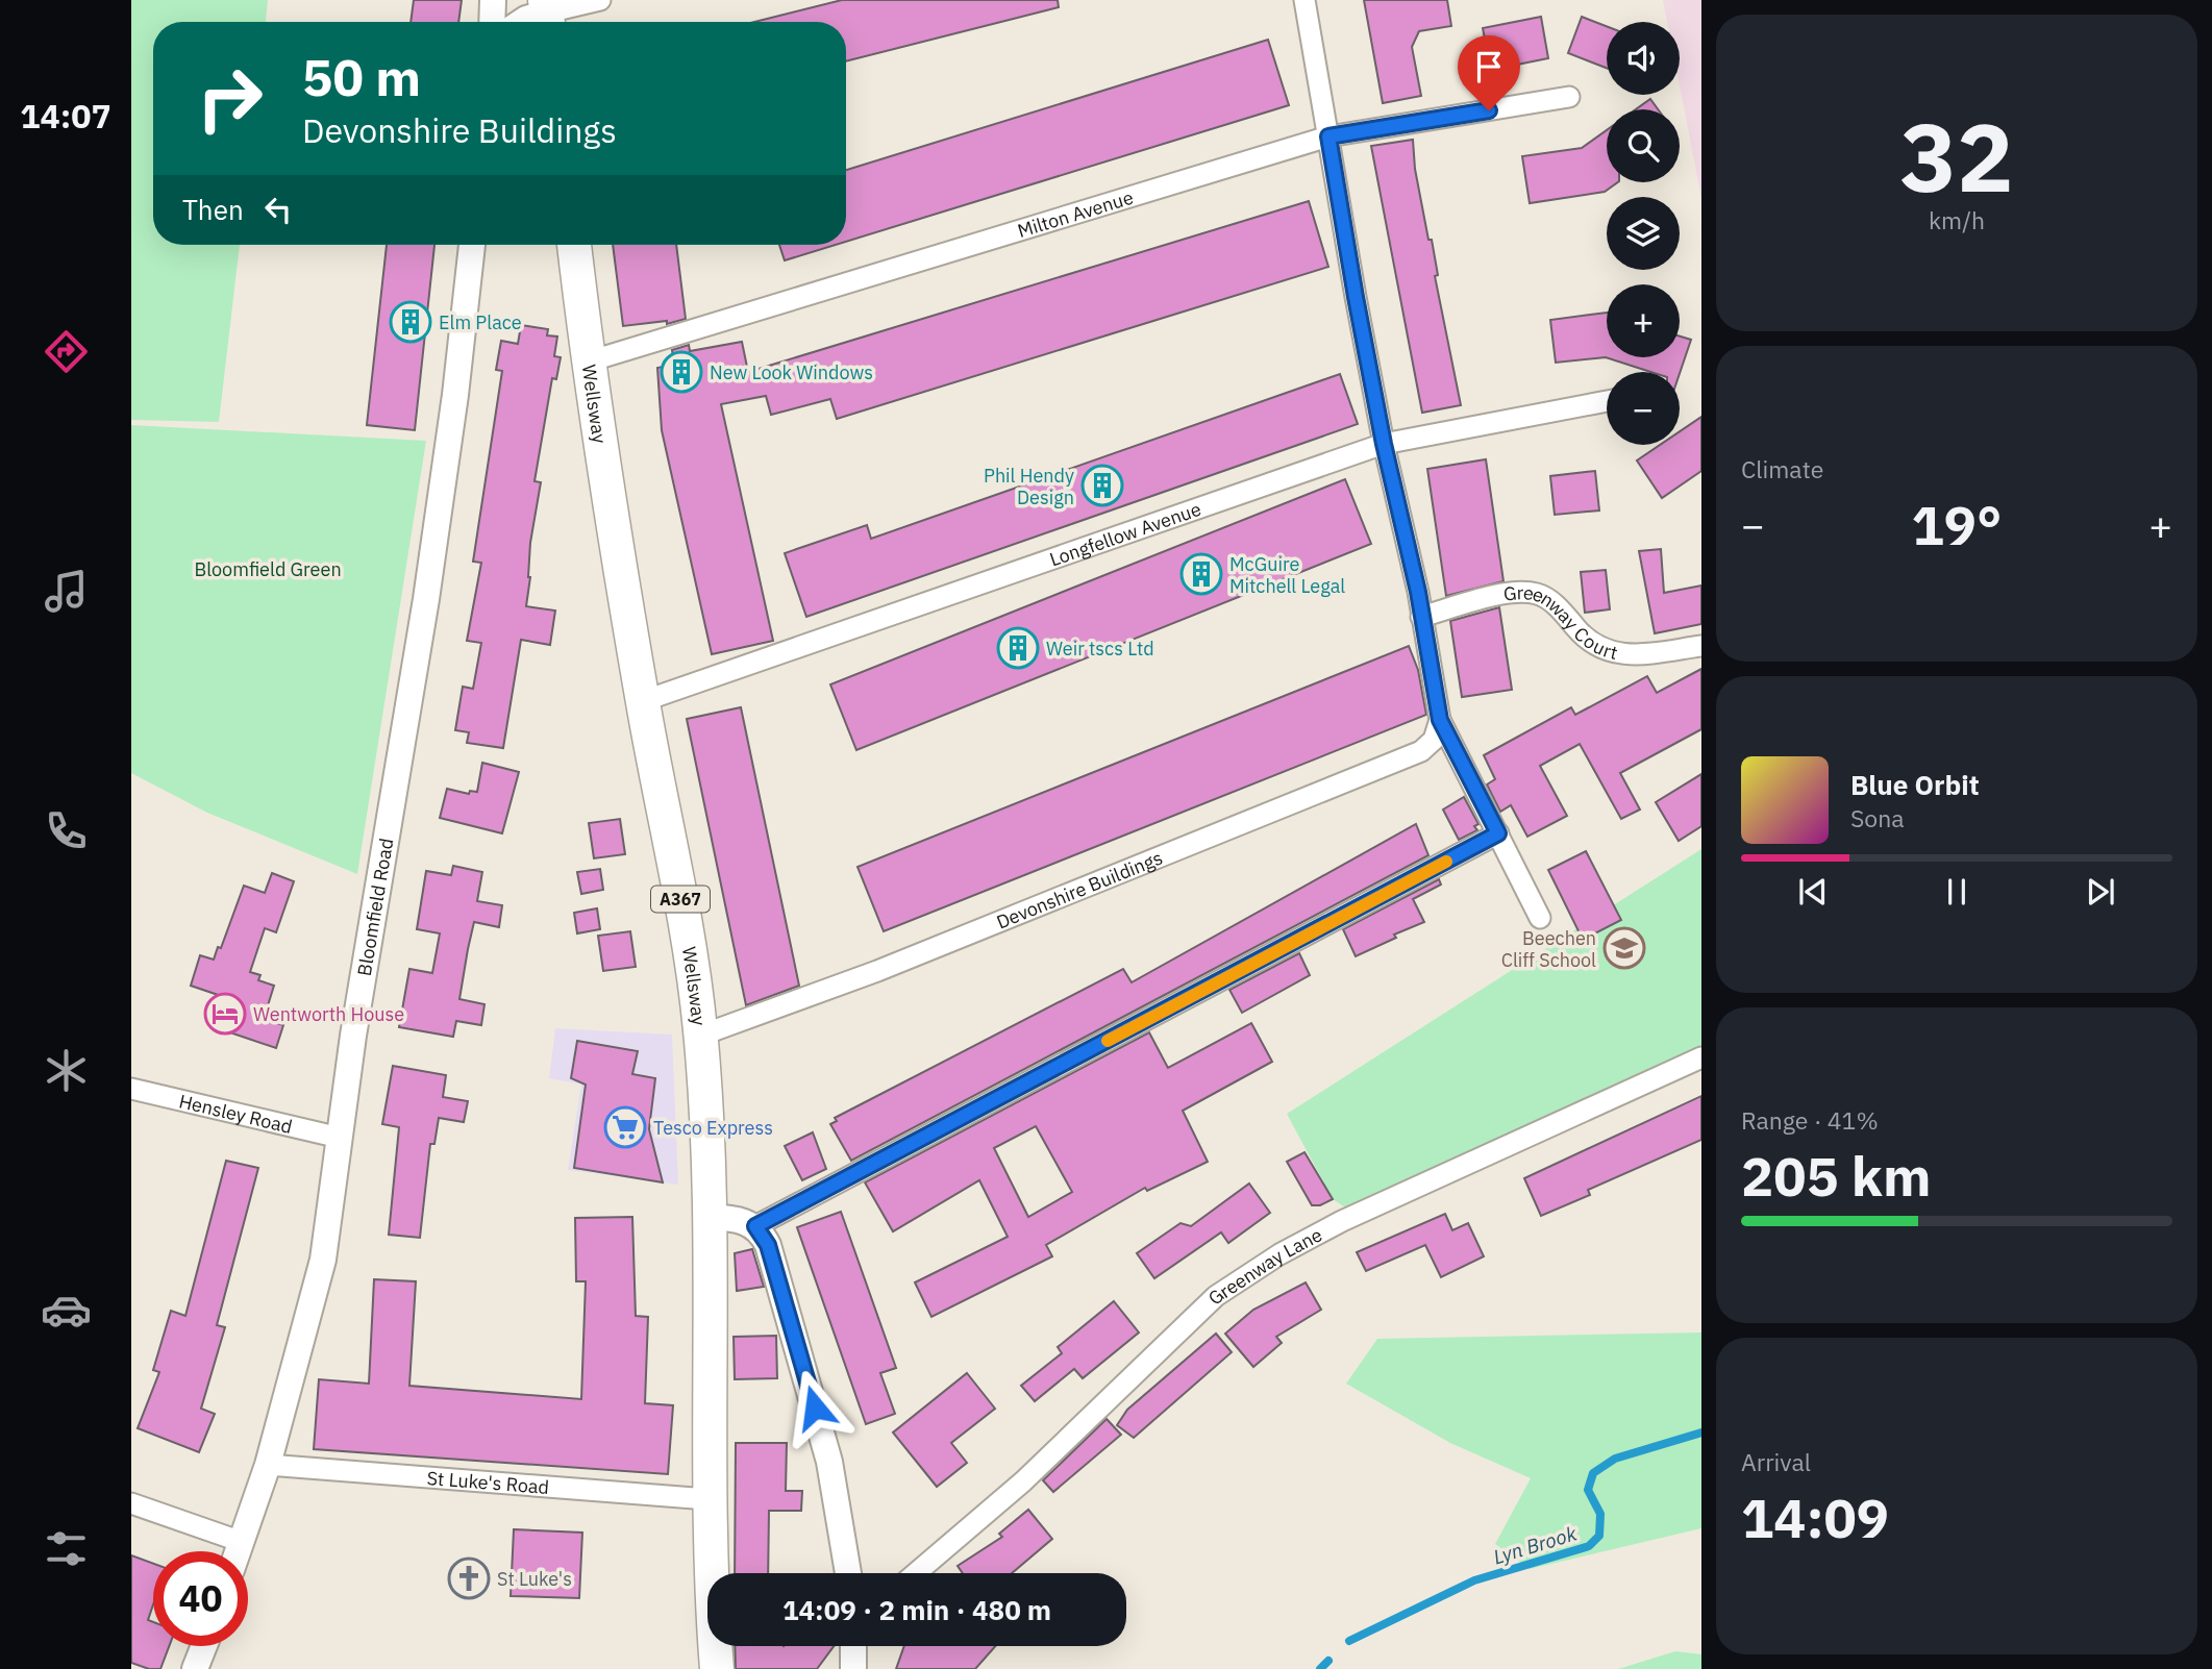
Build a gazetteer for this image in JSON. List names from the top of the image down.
{
  "streets": {
    "main road": ["Wellsway", "A367"],
    "street": [
      "Milton Avenue",
      "Longfellow Avenue",
      "Greenway Court",
      "Devonshire Buildings",
      "Bloomfield Road",
      "Hensley Road",
      "Greenway Lane",
      "St Luke's Road"
    ]
  },
  "crossings": [
    ["Milton Avenue", "Wellsway"],
    ["Wellsway", "Longfellow Avenue"],
    ["Wellsway", "Devonshire Buildings"],
    ["Wellsway", "St Luke's Road"],
    ["Bloomfield Road", "Hensley Road"],
    ["Bloomfield Road", "St Luke's Road"]
  ],
  "water": ["Lyn Brook"],
  "parks": ["Bloomfield Green"],
  "places": {
    "building": [
      "Elm Place",
      "New Look Windows",
      "Phil Hendy Design",
      "McGuire Mitchell Legal",
      "Weir tscs Ltd"
    ],
    "school or university": ["Beechen Cliff School"],
    "hotel": ["Wentworth House"],
    "supermarket": ["Tesco Express"],
    "church": ["St Luke's"]
  },
  "page": {
    "tabs": "14:07",
    "tile": [
      ["32", "km/h"],
      "Climate",
      ["Range · 41%", "205 km"],
      ["Arrival", "14:09"]
    ],
    "map_buttons": ["+", "−"],
    "turn": ["50 m", "Devonshire Buildings"],
    "then": "Then",
    "heat": ["−", "19°", "+"],
    "song": ["Blue Orbit", "Sona"],
    "limit": "40",
    "trip": "14:09 · 2 min · 480 m"
  }
}
